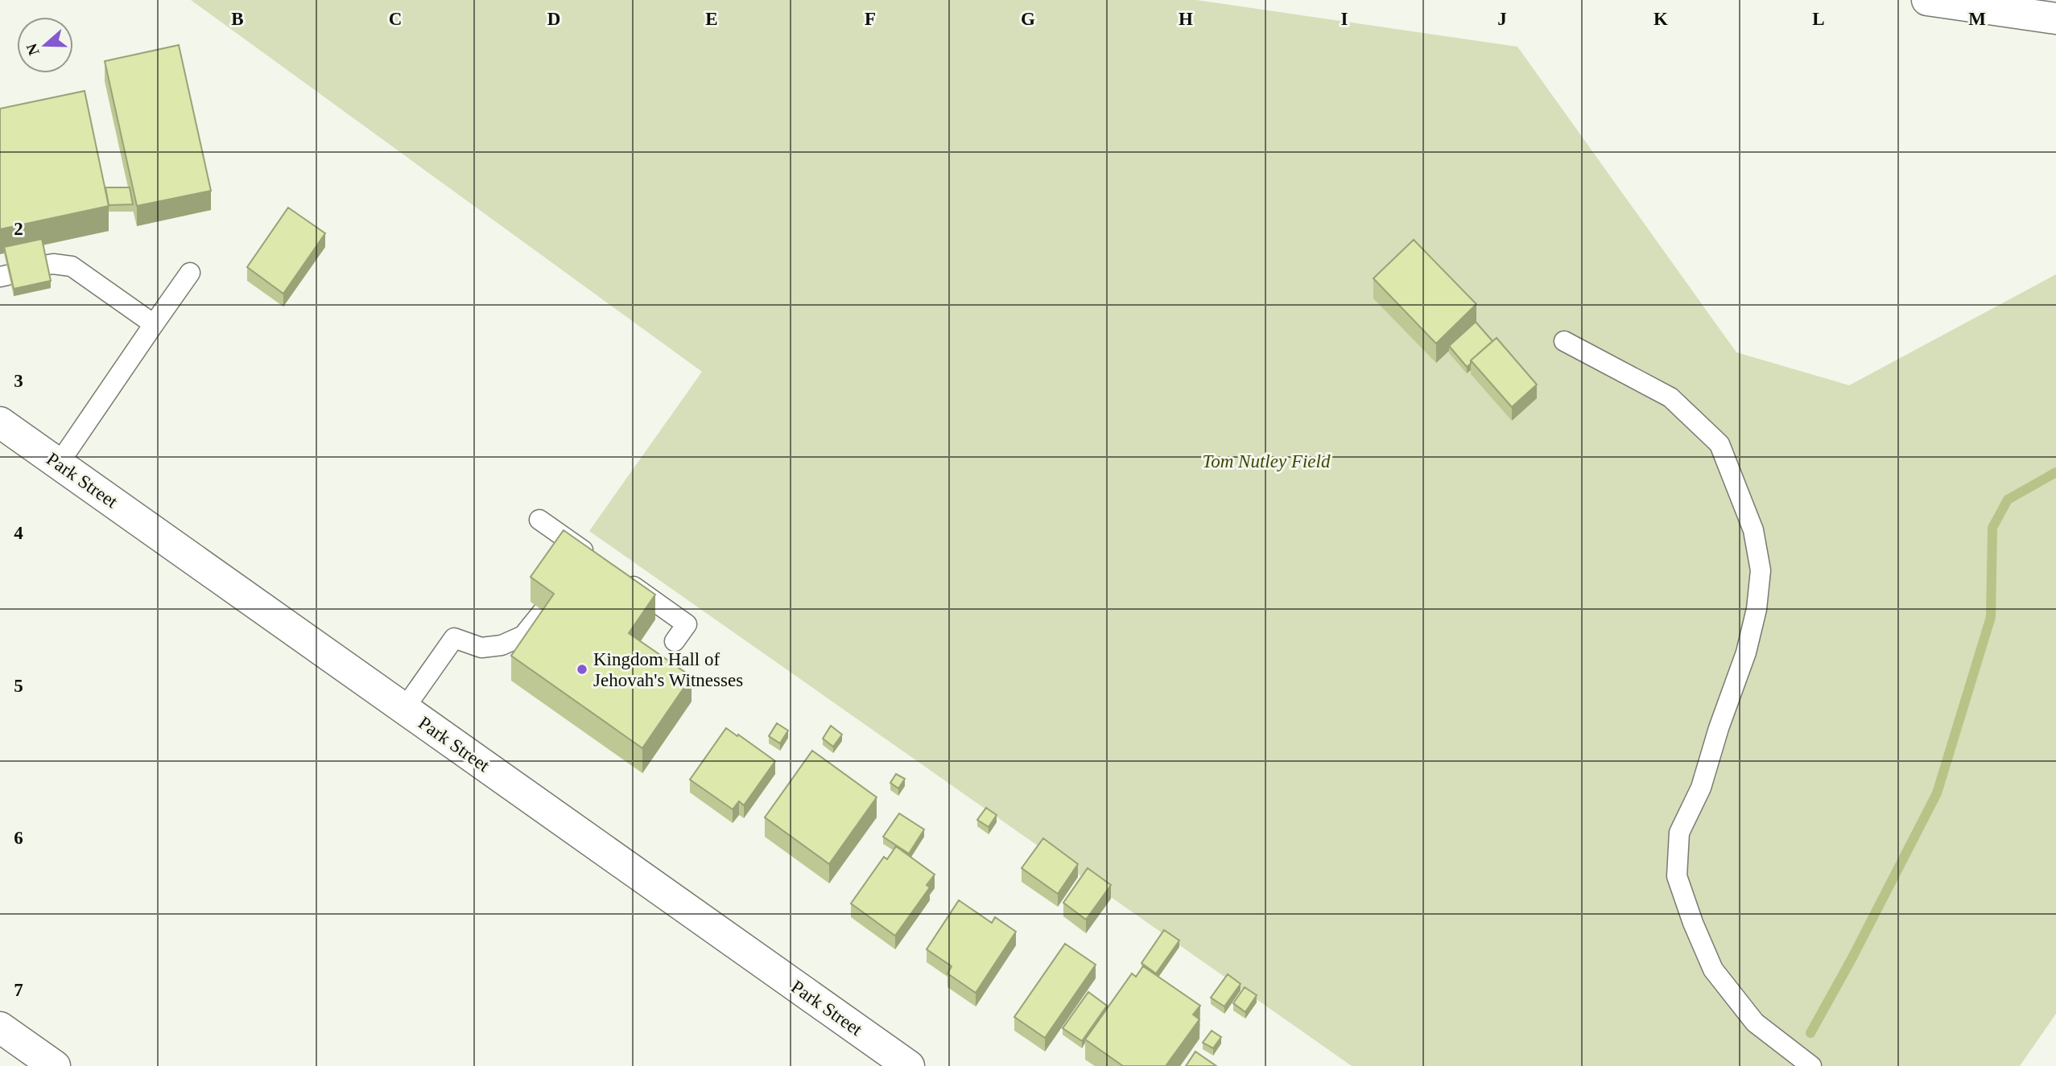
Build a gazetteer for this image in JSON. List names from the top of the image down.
{
  "streets": {
    "main road": ["Park Street"]
  },
  "parks": ["Tom Nutley Field"],
  "places": ["Kingdom Hall of Jehovah's Witnesses"],
  "north": "left",
  "grid": {
    "columns": [
      "B",
      "C",
      "D",
      "E",
      "F",
      "G",
      "H",
      "I",
      "J",
      "K",
      "L",
      "M"
    ],
    "rows": [
      "2",
      "3",
      "4",
      "5",
      "6",
      "7"
    ]
  }
}
